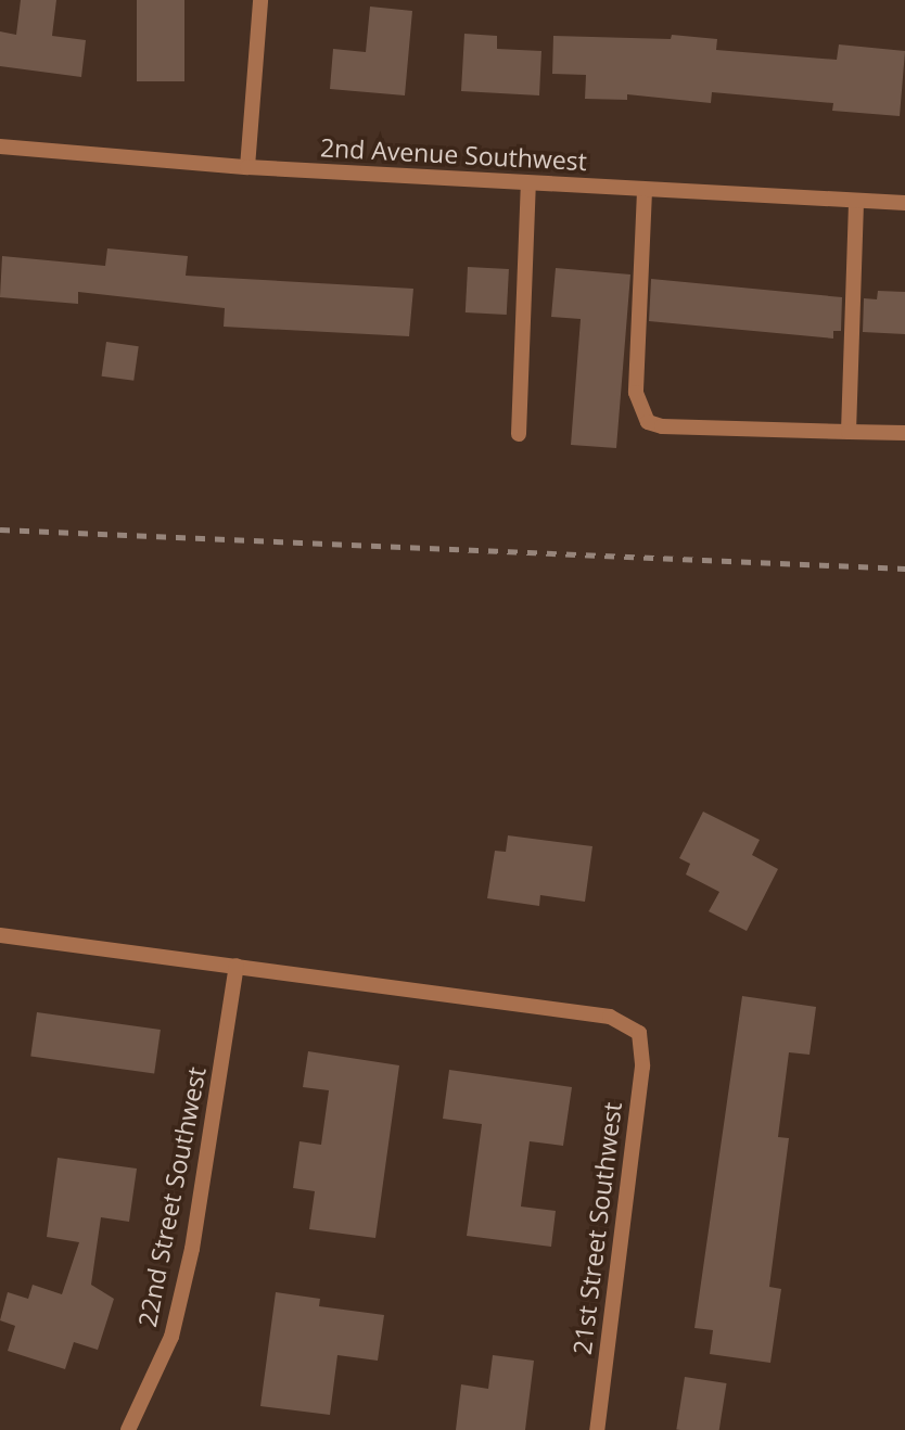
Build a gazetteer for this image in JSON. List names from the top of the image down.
{
  "streets": {
    "street": ["2nd Avenue Southwest", "22nd Street Southwest", "21st Street Southwest"]
  },
  "crossings": [
    ["22nd Street Southwest", "21st Street Southwest"]
  ]
}
